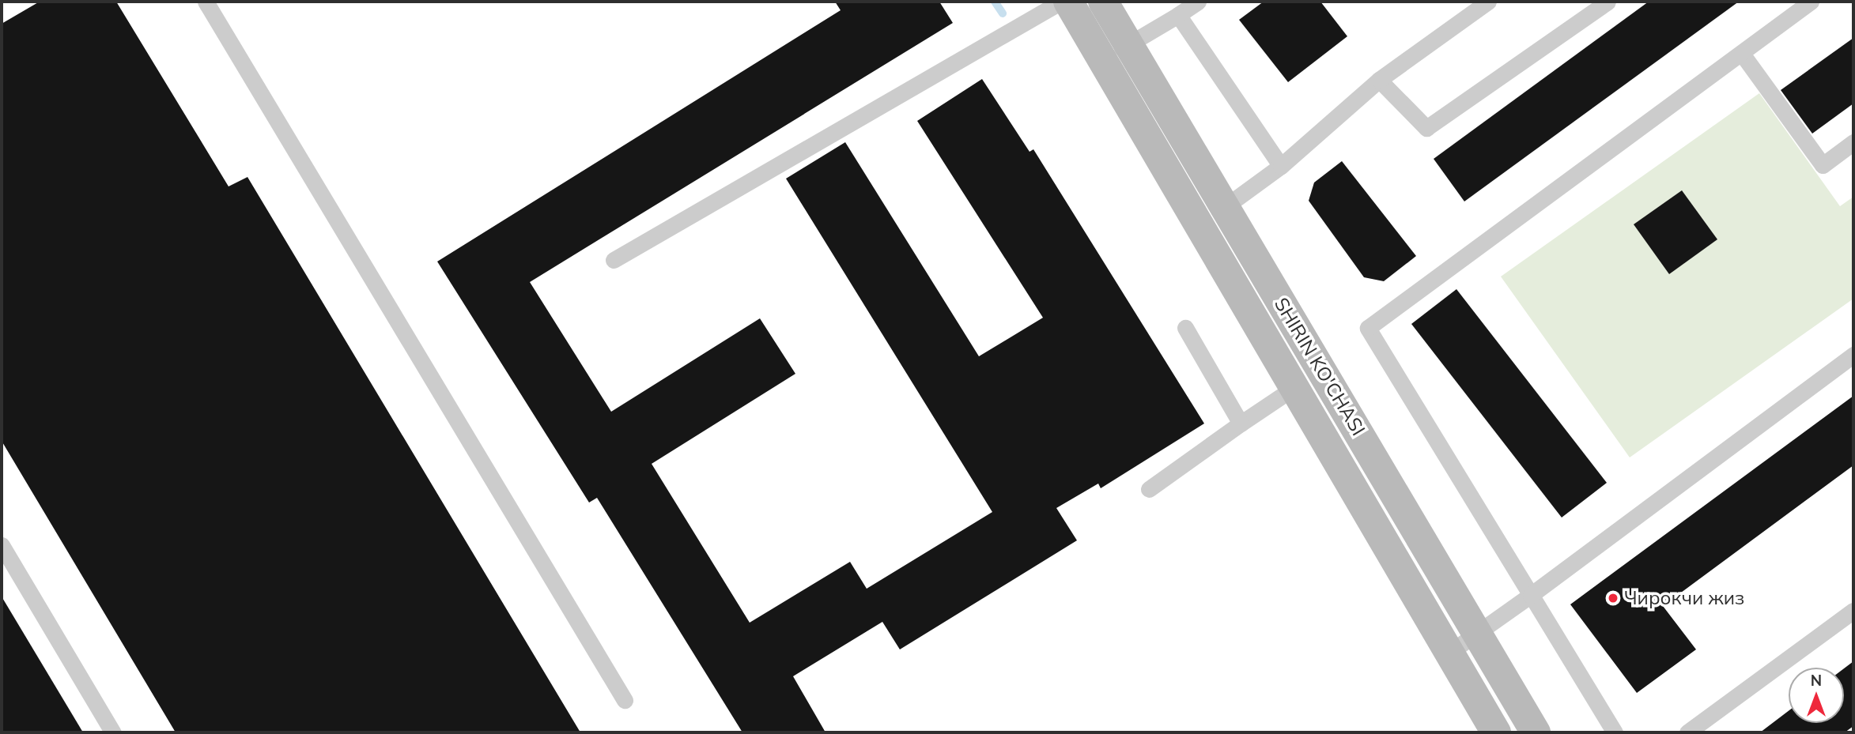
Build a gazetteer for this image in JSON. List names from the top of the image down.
{
  "streets": {
    "main road": ["SHIRIN KO'CHASI"]
  },
  "places": ["Чирокчи жиз"],
  "north": "top"
}
